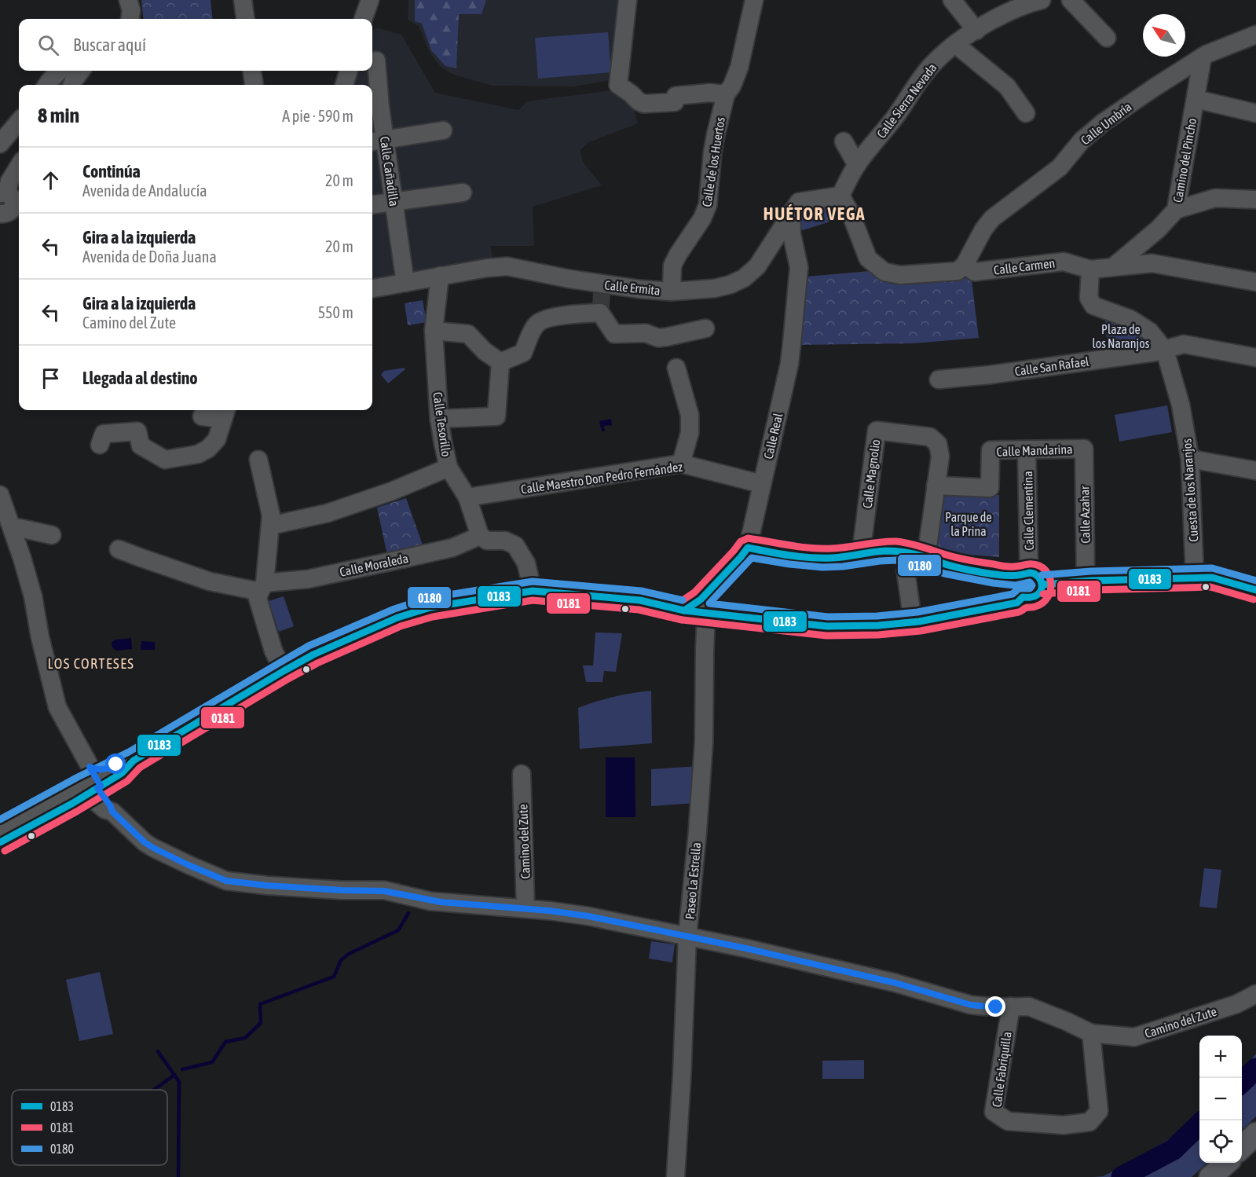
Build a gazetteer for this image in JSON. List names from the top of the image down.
{
  "streets": {
    "street": [
      "Calle Sierra Nevada",
      "Calle Umbría",
      "Camino del Pincho",
      "Calle de los Huertos",
      "Calle Cañadilla",
      "Calle Carmen",
      "Calle Ermita",
      "Calle San Rafael",
      "Calle Tesorillo",
      "Calle Real",
      "Calle Mandarina",
      "Calle Magnolio",
      "Calle Maestro Don Pedro Fernández",
      "Cuesta de los Naranjos",
      "Calle Clementina",
      "Calle Azahar",
      "Calle Moraleda",
      "Camino del Zute",
      "Paseo La Estrella",
      "Calle Fabriquilla"
    ]
  },
  "crossings": [
    ["Calle Sierra Nevada", "Calle Real"],
    ["Calle Umbría", "Camino del Pincho"],
    ["Calle Umbría", "Calle Carmen"],
    ["Camino del Pincho", "Calle Carmen"],
    ["Calle de los Huertos", "Calle Ermita"],
    ["Calle Cañadilla", "Calle Ermita"],
    ["Calle Carmen", "Cuesta de los Naranjos"],
    ["Calle Ermita", "Calle Tesorillo"],
    ["Calle Ermita", "Calle Real"],
    ["Calle San Rafael", "Cuesta de los Naranjos"],
    ["Calle Tesorillo", "Calle Maestro Don Pedro Fernández"],
    ["Calle Tesorillo", "Calle Moraleda"],
    ["Calle Real", "Calle Maestro Don Pedro Fernández"],
    ["Calle Mandarina", "Calle Magnolio"],
    ["Calle Mandarina", "Calle Clementina"],
    ["Calle Mandarina", "Calle Azahar"],
    ["Camino del Zute", "Paseo La Estrella"],
    ["Camino del Zute", "Calle Fabriquilla"]
  ],
  "districts": ["HUÉTOR VEGA", "LOS CORTESES"],
  "parks": ["Plaza de los Naranjos", "Parque de la Prina"],
  "lines": ["transit line 0181", "transit line 0183", "transit line 0180"],
  "legend": ["0183", "0181", "0180"],
  "north": "top left",
  "page": {
    "search": "Buscar aquí",
    "heading": ["8 min", "A pie · 590 m"],
    "list": [
      ["Continúa", "Avenida de Andalucía", "20 m"],
      ["Gira a la izquierda", "Avenida de Doña Juana", "20 m"],
      ["Gira a la izquierda", "Camino del Zute", "550 m"],
      "Llegada al destino"
    ],
    "map_buttons": ["+", "−"]
  }
}
